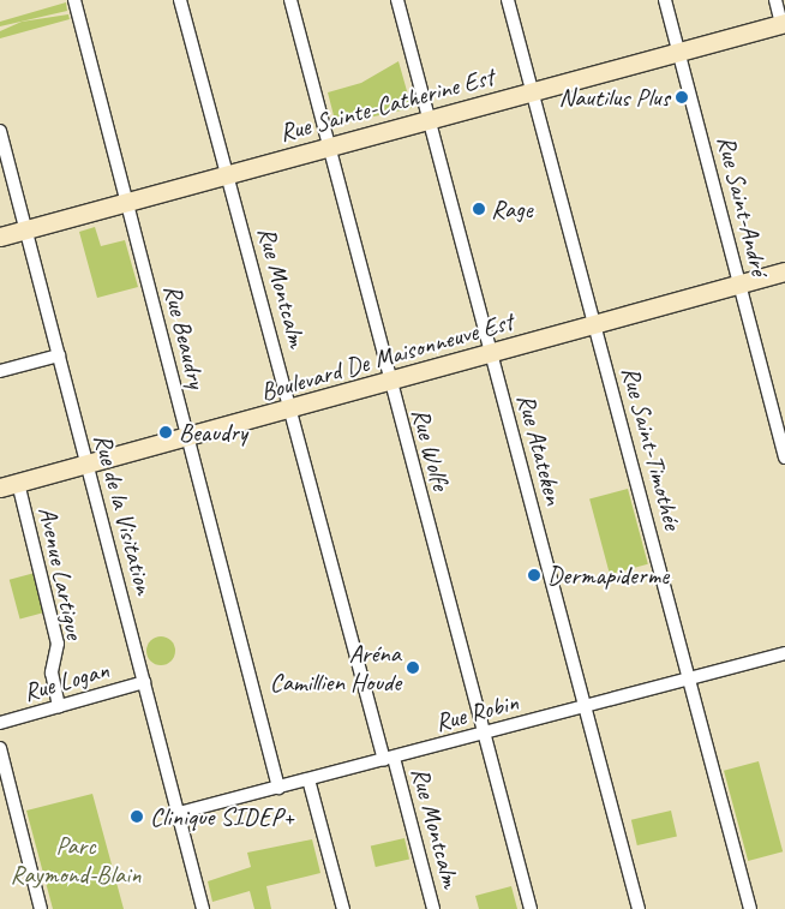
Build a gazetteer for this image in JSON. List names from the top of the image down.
{
  "streets": {
    "street": [
      "Rue Sainte-Catherine Est",
      "Rue Saint-André",
      "Rue Montcalm",
      "Rue Beaudry",
      "Boulevard De Maisonneuve Est",
      "Rue Saint-Timothée",
      "Rue Wolfe",
      "Rue Atateken",
      "Rue de la Visitation",
      "Avenue Lartigue",
      "Rue Logan",
      "Rue Robin"
    ]
  },
  "crossings": [
    ["Rue Sainte-Catherine Est", "Rue Saint-André"],
    ["Rue Sainte-Catherine Est", "Rue Montcalm"],
    ["Rue Sainte-Catherine Est", "Rue Beaudry"],
    ["Rue Sainte-Catherine Est", "Rue Saint-Timothée"],
    ["Rue Sainte-Catherine Est", "Rue Wolfe"],
    ["Rue Sainte-Catherine Est", "Rue Atateken"],
    ["Rue Sainte-Catherine Est", "Rue de la Visitation"],
    ["Rue Saint-André", "Boulevard De Maisonneuve Est"],
    ["Rue Montcalm", "Boulevard De Maisonneuve Est"],
    ["Rue Montcalm", "Rue Robin"],
    ["Rue Beaudry", "Boulevard De Maisonneuve Est"],
    ["Rue Beaudry", "Rue Robin"],
    ["Boulevard De Maisonneuve Est", "Rue Saint-Timothée"],
    ["Boulevard De Maisonneuve Est", "Rue Wolfe"],
    ["Boulevard De Maisonneuve Est", "Rue Atateken"],
    ["Boulevard De Maisonneuve Est", "Rue de la Visitation"],
    ["Boulevard De Maisonneuve Est", "Avenue Lartigue"],
    ["Rue Saint-Timothée", "Rue Robin"],
    ["Rue Wolfe", "Rue Robin"],
    ["Rue Atateken", "Rue Robin"],
    ["Rue de la Visitation", "Rue Logan"],
    ["Rue de la Visitation", "Rue Robin"],
    ["Avenue Lartigue", "Rue Logan"]
  ],
  "parks": ["Parc Raymond-Blain"],
  "places": [
    "Nautilus Plus",
    "Rage",
    "Beaudry",
    "Dermapiderme",
    "Aréna Camillien Houde",
    "Clinique SIDEP+"
  ]
}
